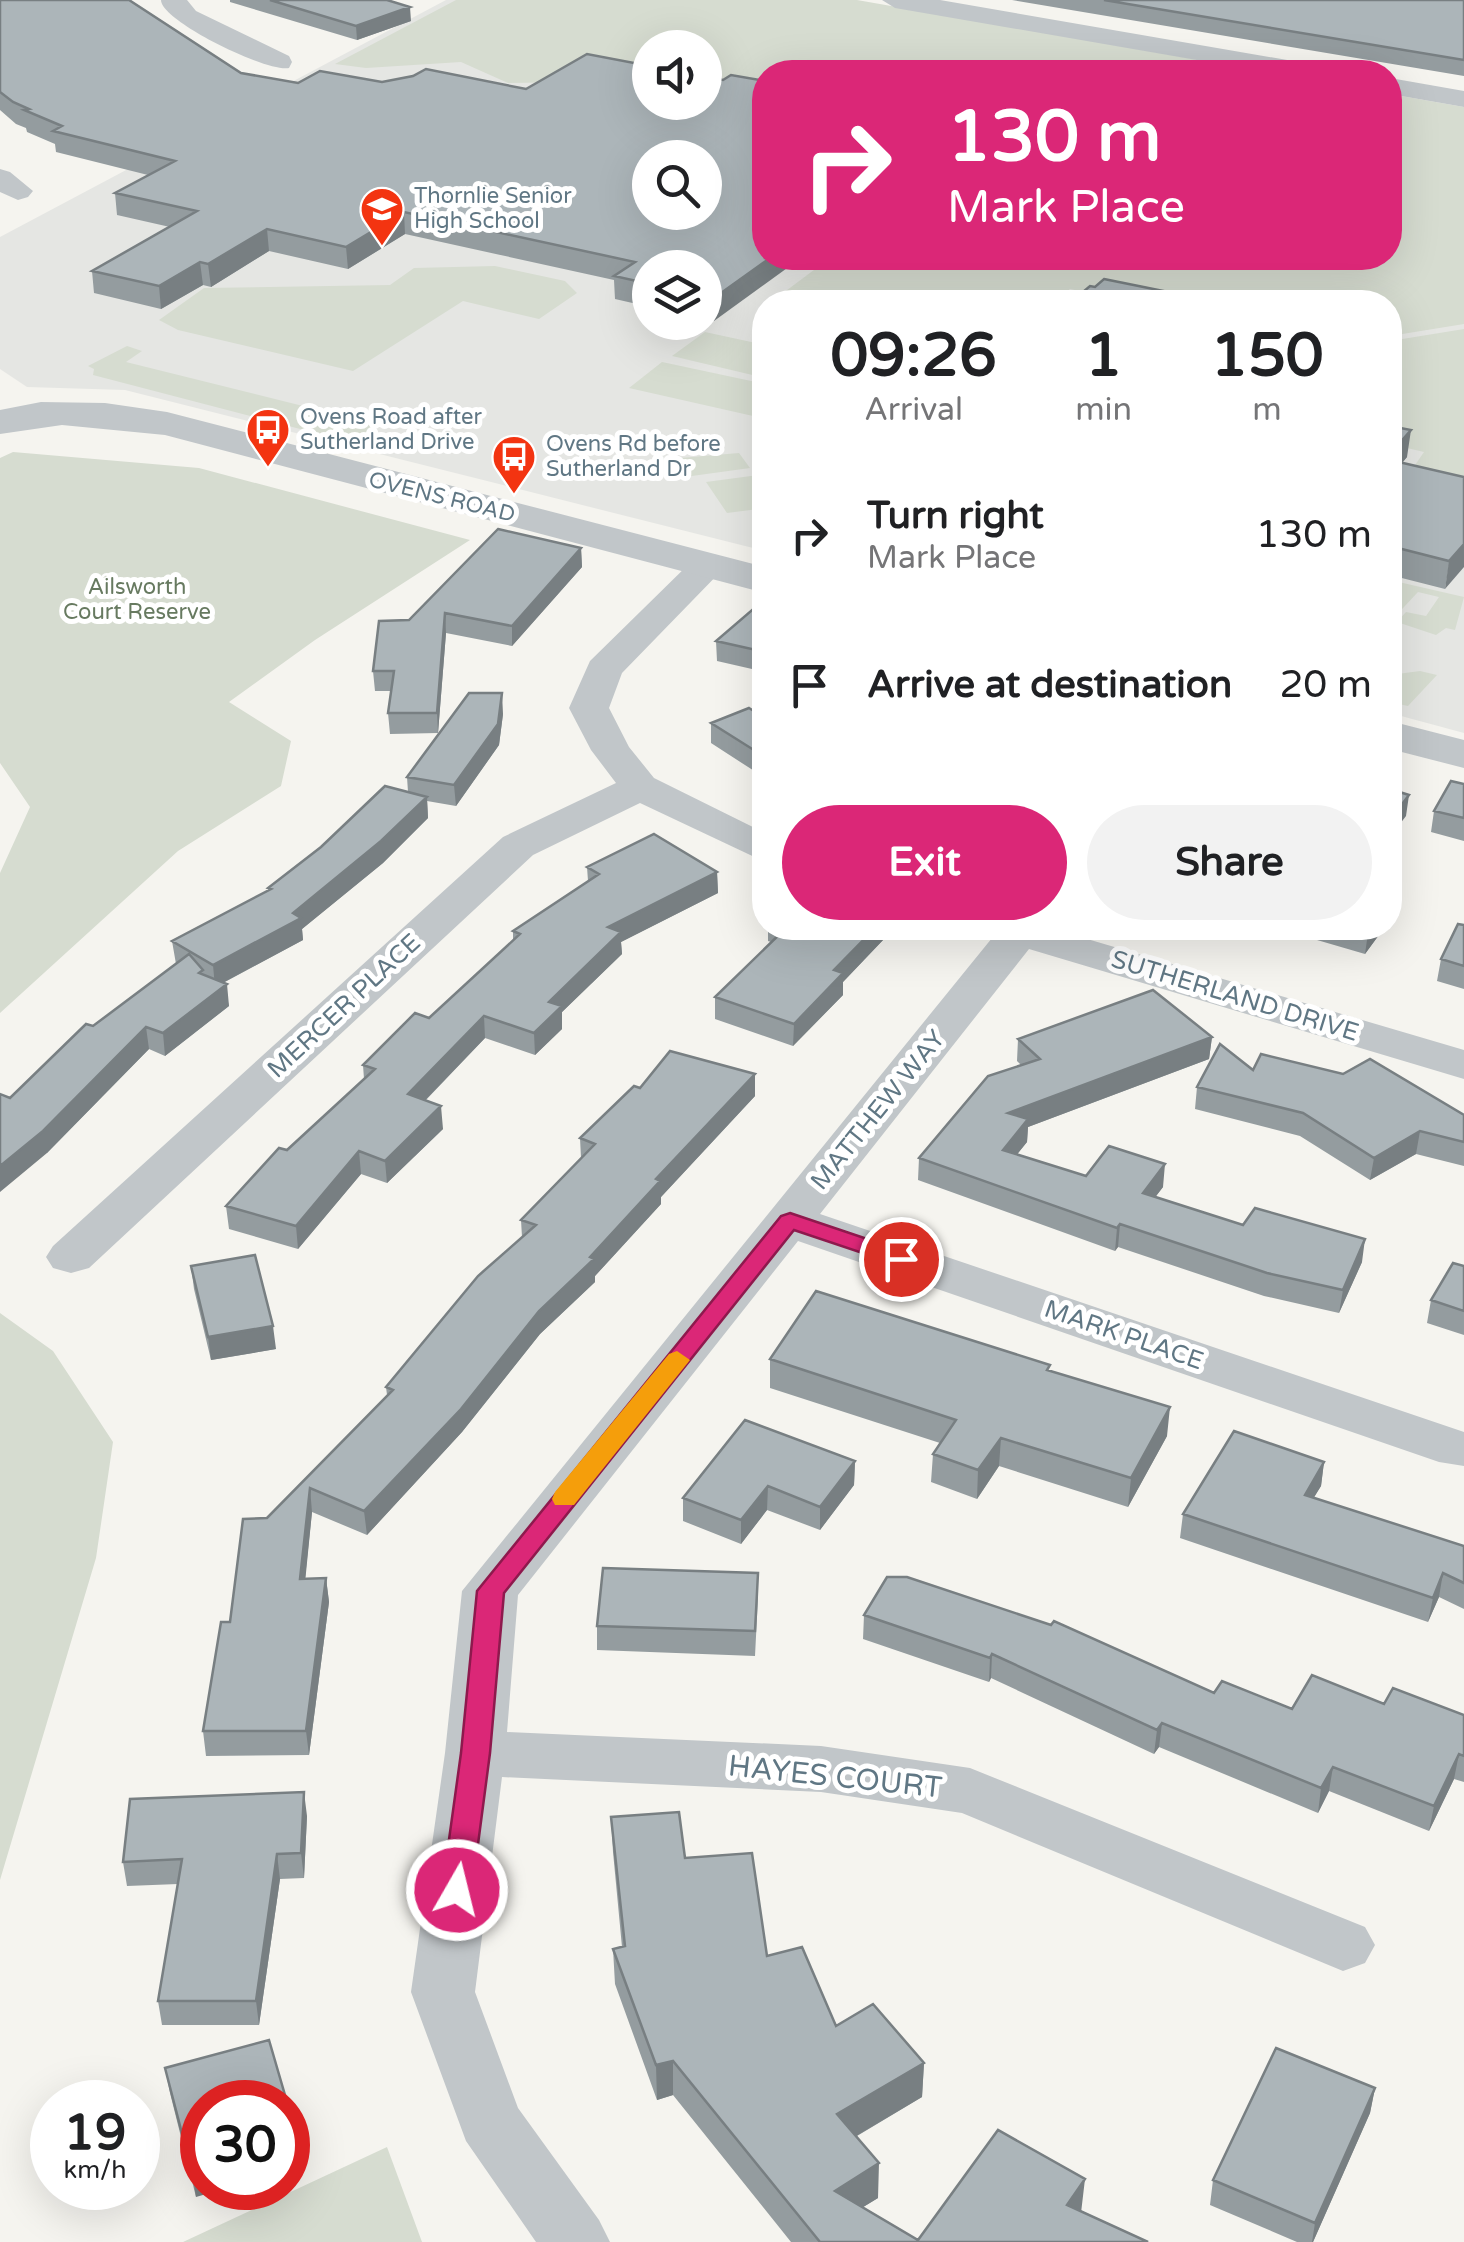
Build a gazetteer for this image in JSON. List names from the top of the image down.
{
  "streets": {
    "street": [
      "OVENS ROAD",
      "SUTHERLAND DRIVE",
      "MERCER PLACE",
      "MATTHEW WAY",
      "MARK PLACE",
      "HAYES COURT"
    ]
  },
  "crossings": [
    ["MATTHEW WAY", "MARK PLACE"],
    ["MATTHEW WAY", "HAYES COURT"]
  ],
  "parks": ["Ailsworth Court Reserve"],
  "places": {
    "school or university": ["Thornlie Senior High School"],
    "bus stop": ["Ovens Road after Sutherland Drive", "Ovens Rd before Sutherland Dr"]
  },
  "page": {
    "turn": ["130 m", "Mark Place"],
    "eta": [
      "09:26",
      "Arrival",
      "1",
      "min",
      "150",
      "m"
    ],
    "list": [
      {
        "name": "Turn right",
        "note": "Mark Place",
        "value": "130 m"
      },
      {
        "name": "Arrive at destination",
        "value": "20 m"
      }
    ],
    "buttons": ["Exit", "Share"],
    "speed": "19 km/h",
    "limit": "30"
  }
}
